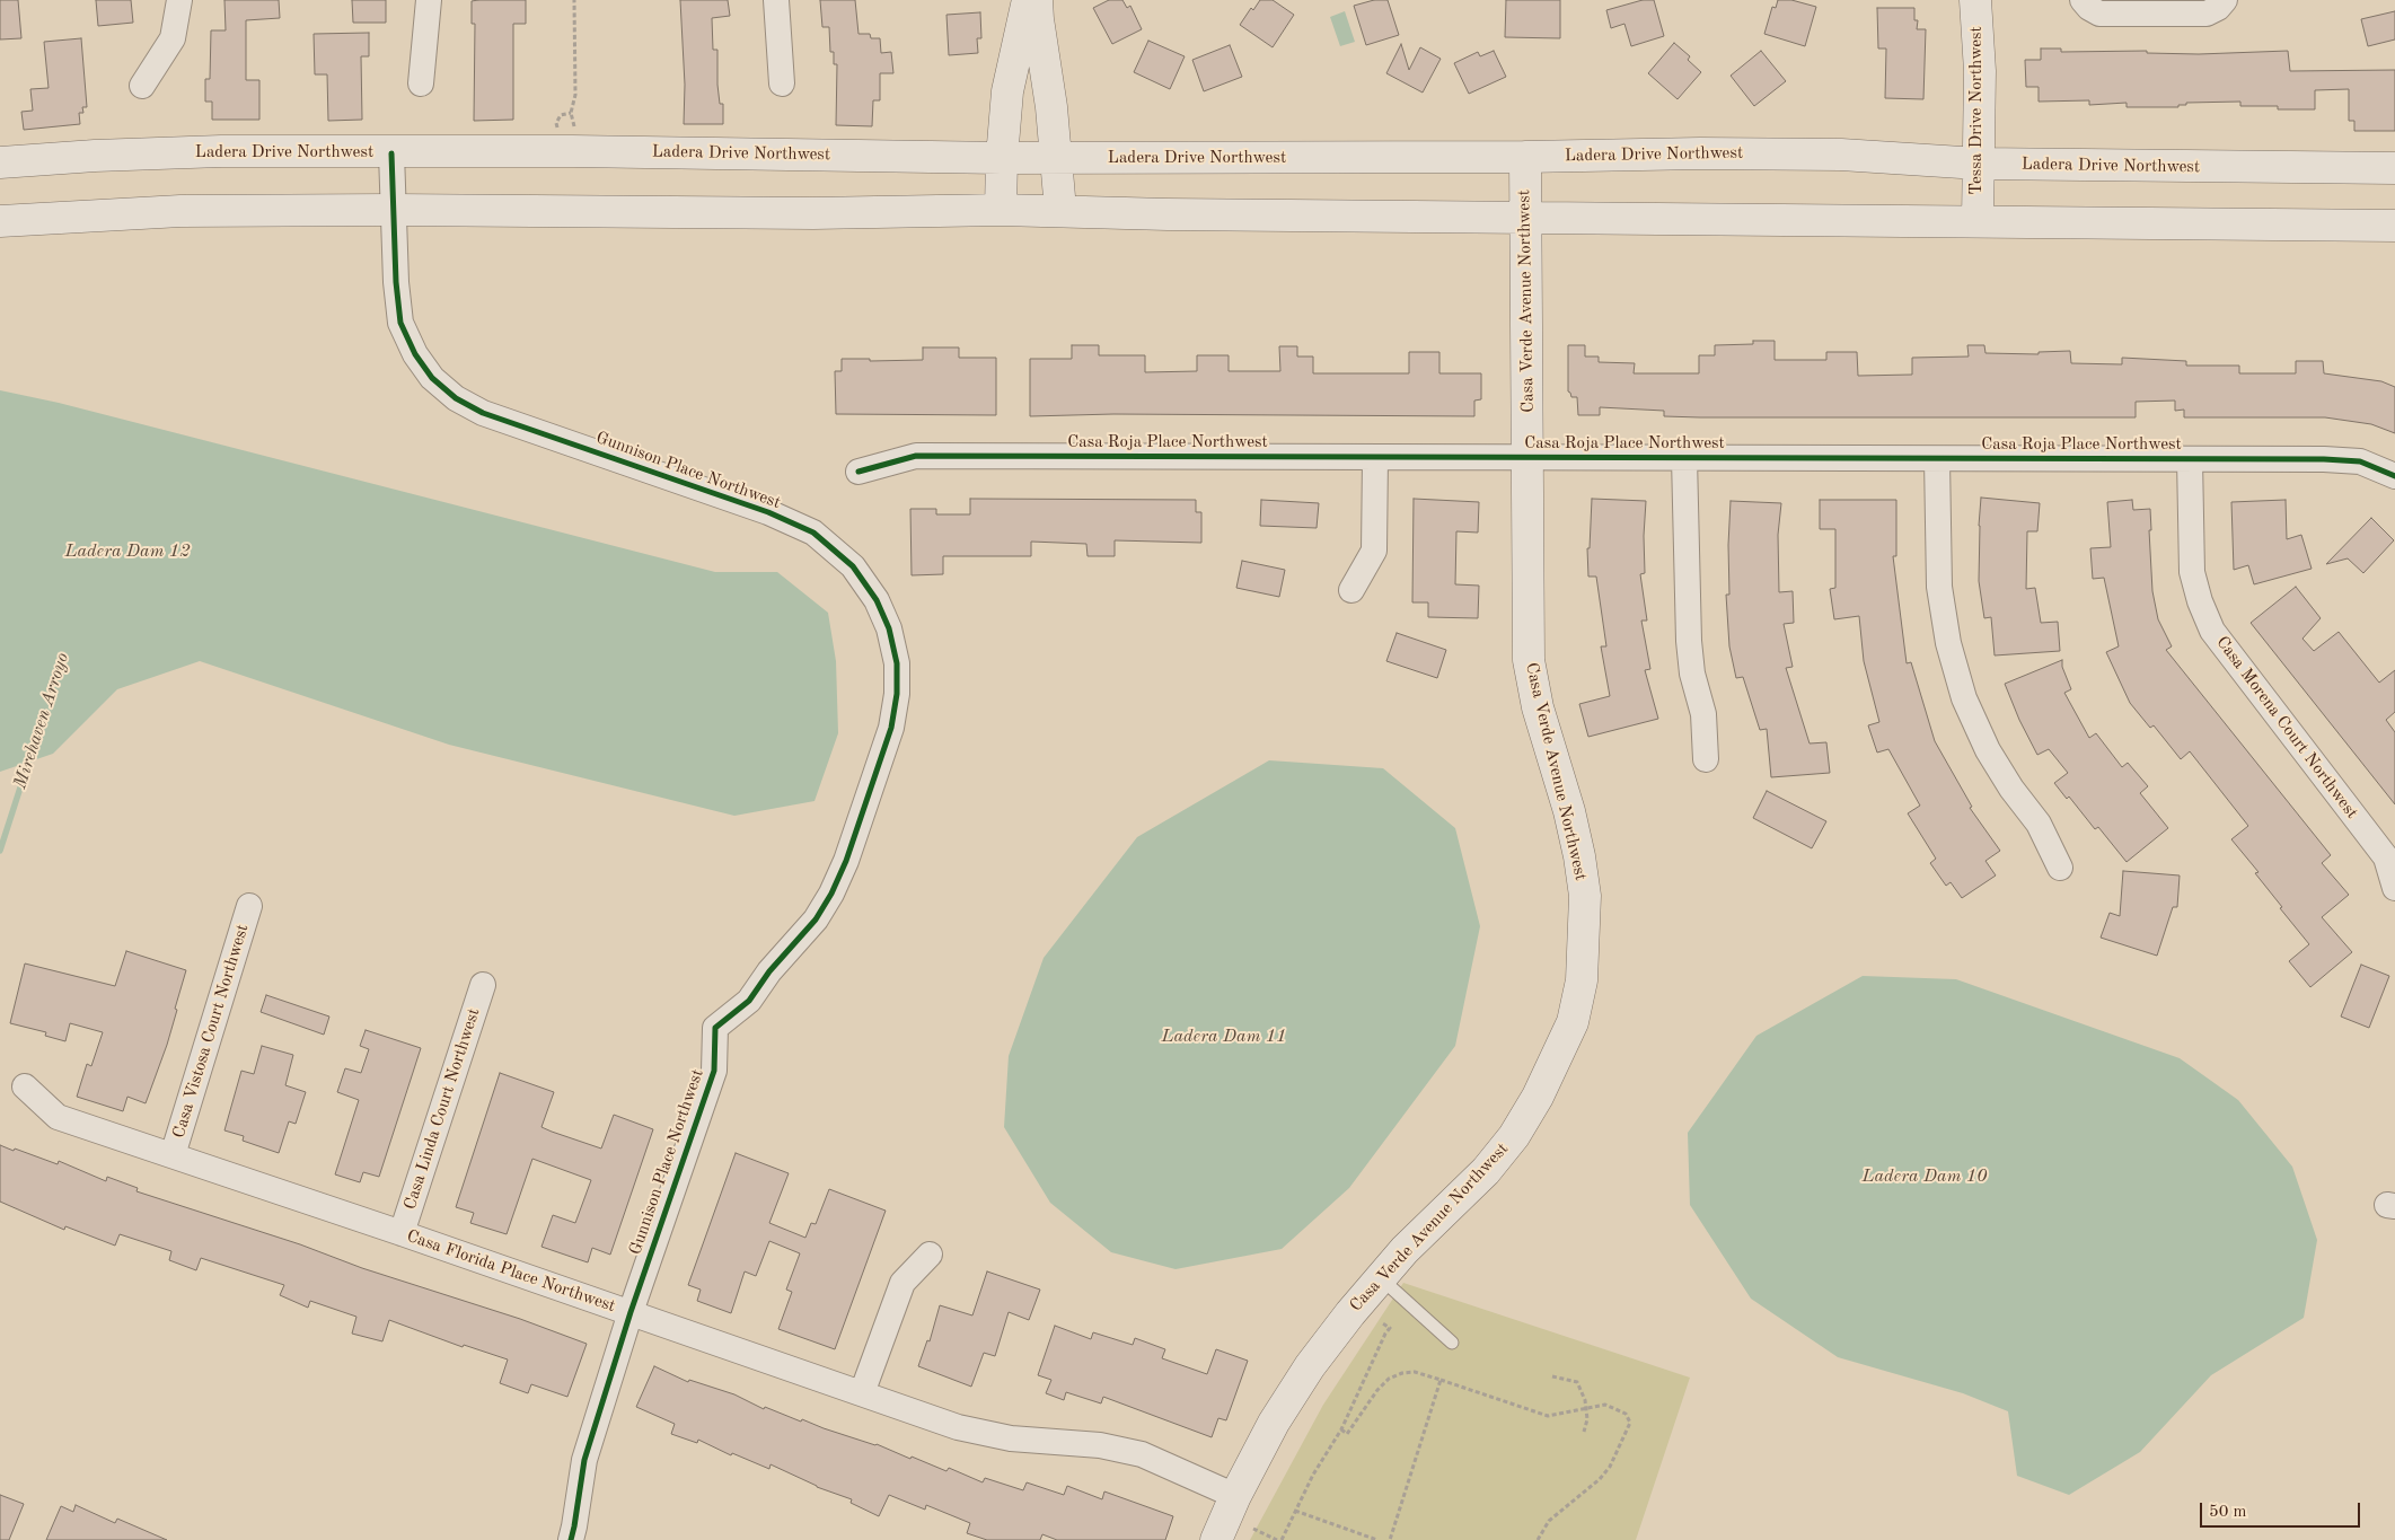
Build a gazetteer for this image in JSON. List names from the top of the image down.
{
  "streets": {
    "main road": ["Tessa Drive Northwest", "Ladera Drive Northwest", "Casa Verde Avenue Northwest"],
    "street": [
      "Casa Roja Place Northwest",
      "Gunnison Place Northwest",
      "Casa Morena Court Northwest",
      "Casa Vistosa Court Northwest",
      "Casa Linda Court Northwest",
      "Casa Florida Place Northwest"
    ]
  },
  "crossings": [
    ["Tessa Drive Northwest", "Ladera Drive Northwest"],
    ["Ladera Drive Northwest", "Casa Verde Avenue Northwest"],
    ["Ladera Drive Northwest", "Gunnison Place Northwest"],
    ["Casa Verde Avenue Northwest", "Casa Roja Place Northwest"],
    ["Casa Verde Avenue Northwest", "Casa Florida Place Northwest"],
    ["Casa Roja Place Northwest", "Casa Morena Court Northwest"],
    ["Gunnison Place Northwest", "Casa Florida Place Northwest"],
    ["Casa Vistosa Court Northwest", "Casa Florida Place Northwest"],
    ["Casa Linda Court Northwest", "Casa Florida Place Northwest"]
  ],
  "water": [
    "Ladera Dam 12",
    "Mirehaven Arroyo",
    "Ladera Dam 11",
    "Ladera Dam 10"
  ],
  "scale_bar": "50 m"
}
